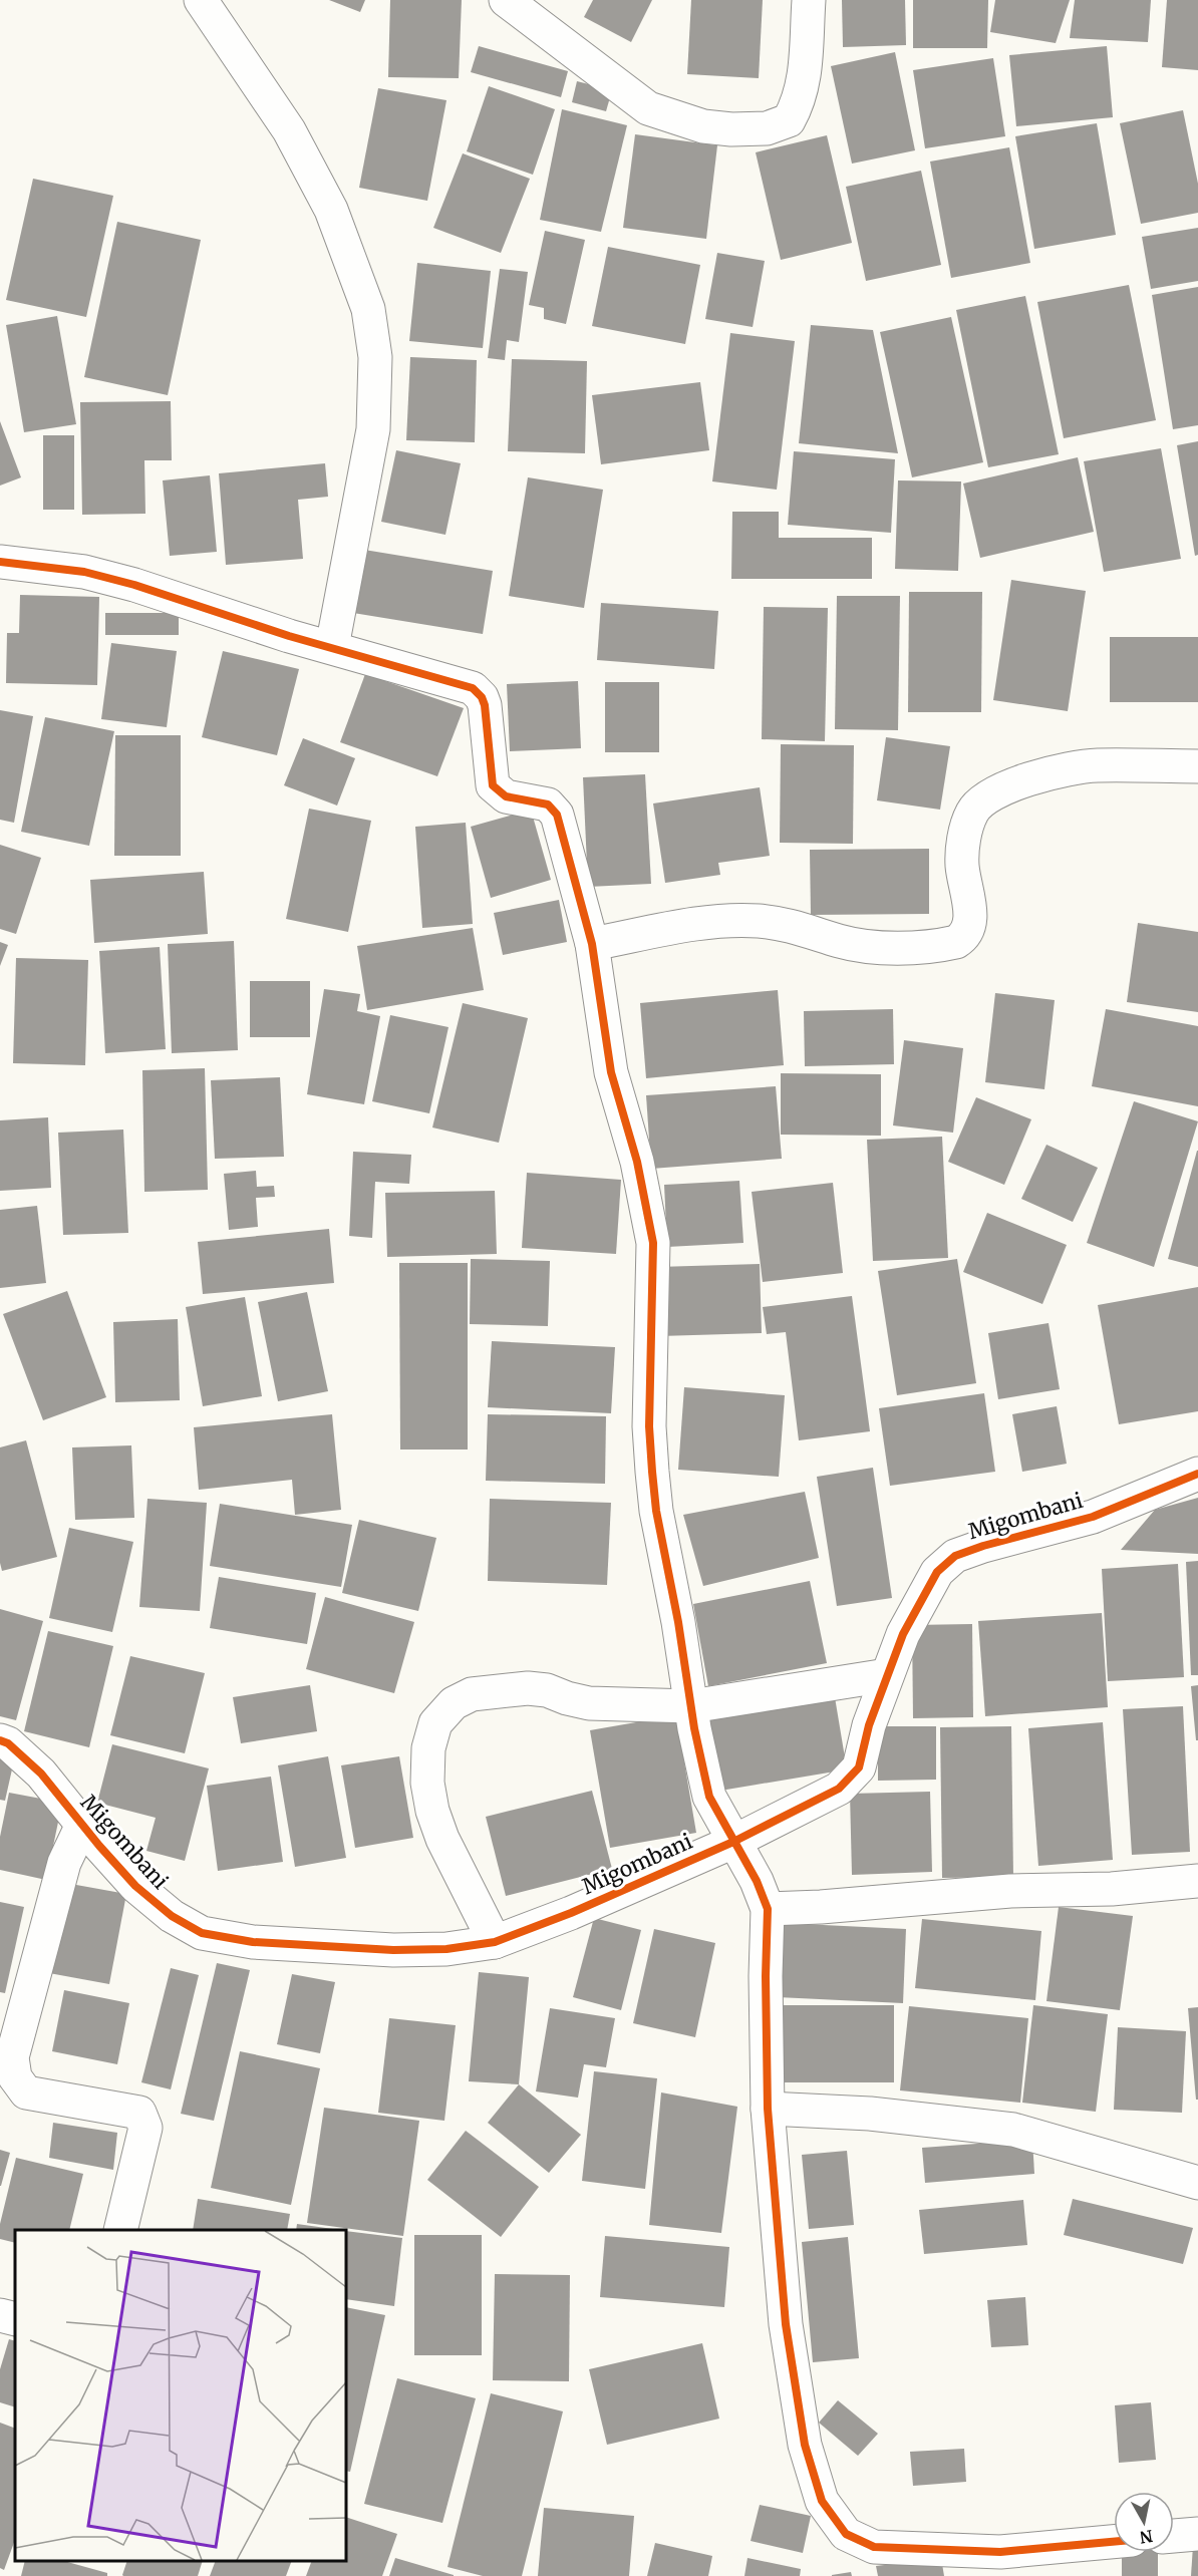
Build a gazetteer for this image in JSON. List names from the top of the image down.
{
  "streets": {
    "street": ["Migombani"]
  },
  "north": "bottom"
}
